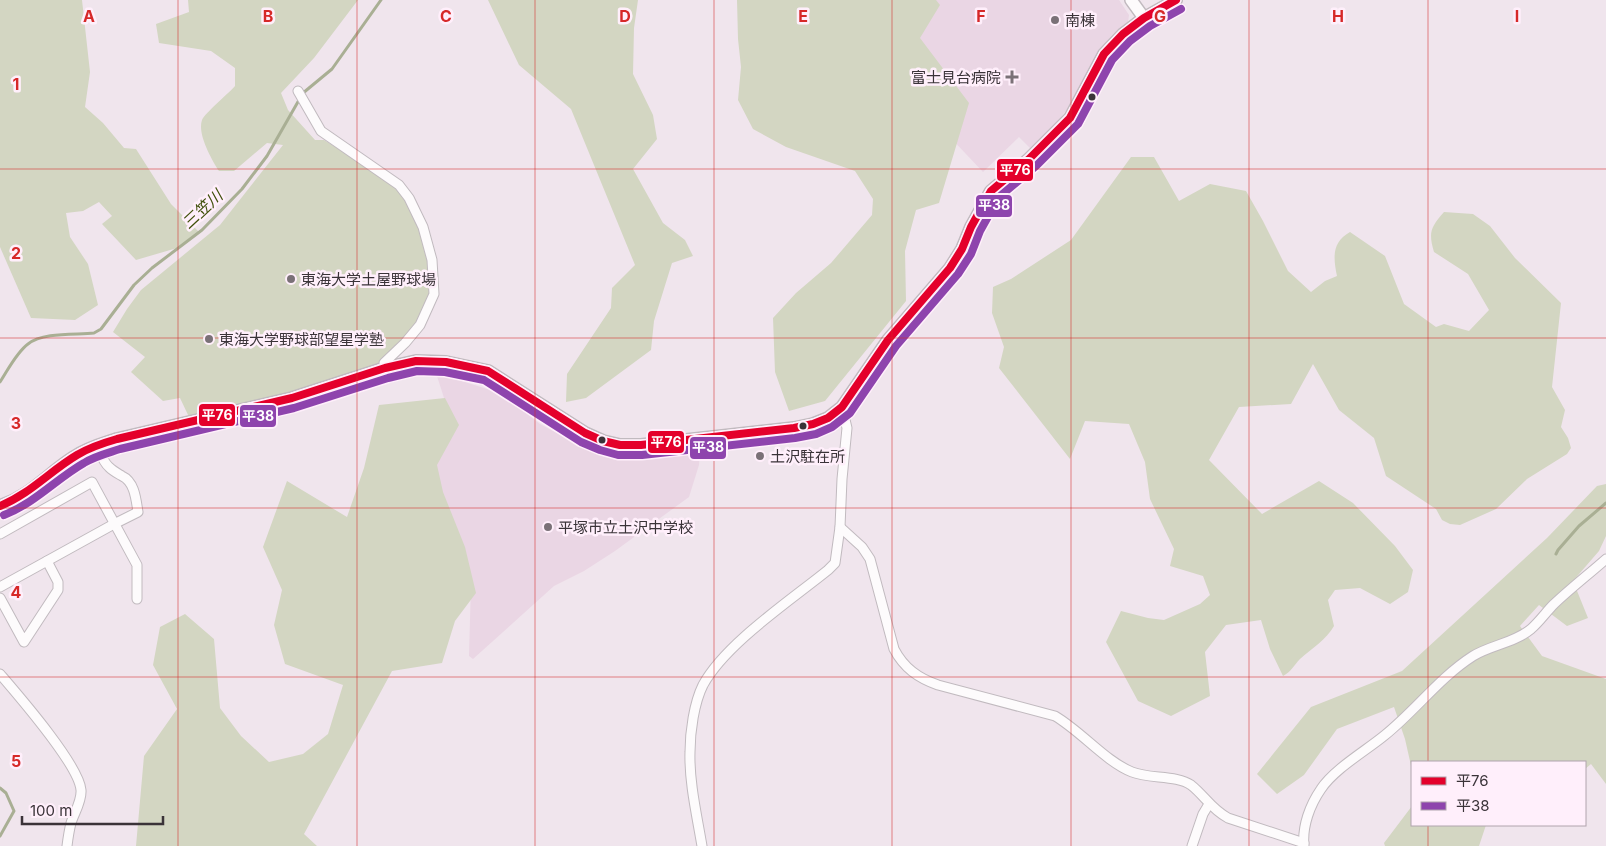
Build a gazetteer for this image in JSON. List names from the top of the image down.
{
  "water": ["三笠川"],
  "places": {
    "other": [
      "南棟",
      "東海大学土屋野球場",
      "東海大学野球部望星学塾",
      "土沢駐在所",
      "平塚市立土沢中学校"
    ],
    "health": ["富士見台病院"]
  },
  "lines": ["transit line 平76", "transit line 平38"],
  "legend": ["平76", "平38"],
  "scale_bar": "100 m",
  "grid": {
    "columns": [
      "A",
      "B",
      "C",
      "D",
      "E",
      "F",
      "G",
      "H",
      "I"
    ],
    "rows": [
      "1",
      "2",
      "3",
      "4",
      "5"
    ]
  }
}
